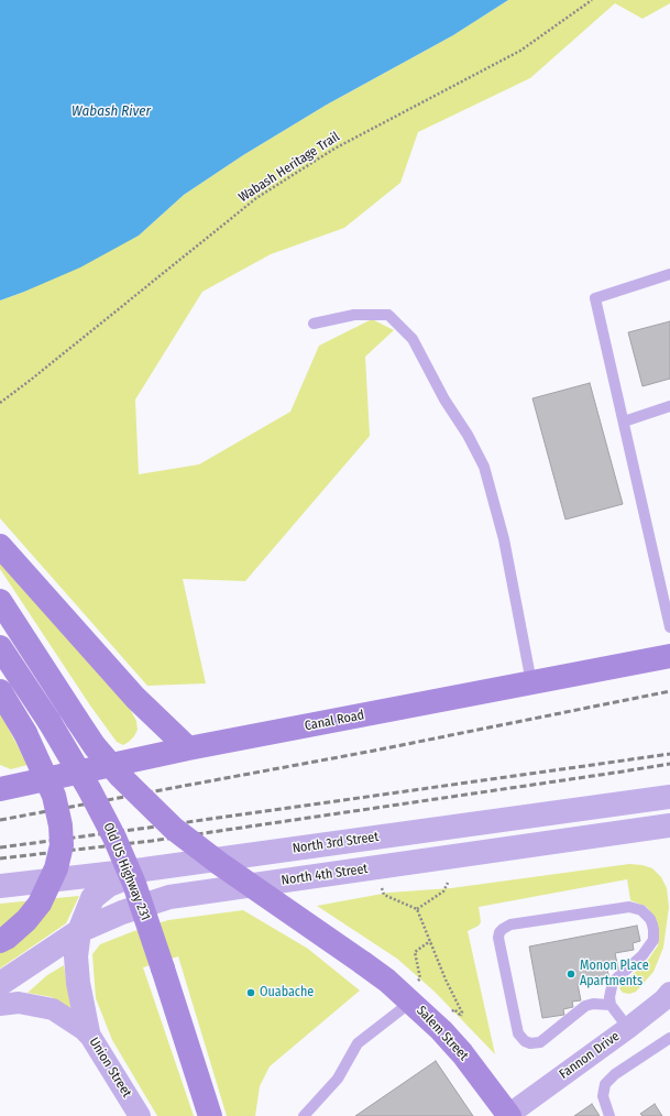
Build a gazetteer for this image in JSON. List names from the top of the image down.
{
  "streets": {
    "main road": ["Canal Road", "Old US Highway 231", "Salem Street"],
    "street": [
      "North 3rd Street",
      "North 4th Street",
      "Fannon Drive",
      "Union Street"
    ],
    "path": ["Wabash Heritage Trail"]
  },
  "crossings": [
    ["Salem Street", "Fannon Drive"]
  ],
  "water": ["Wabash River"],
  "places": ["Monon Place Apartments", "Ouabache"]
}
